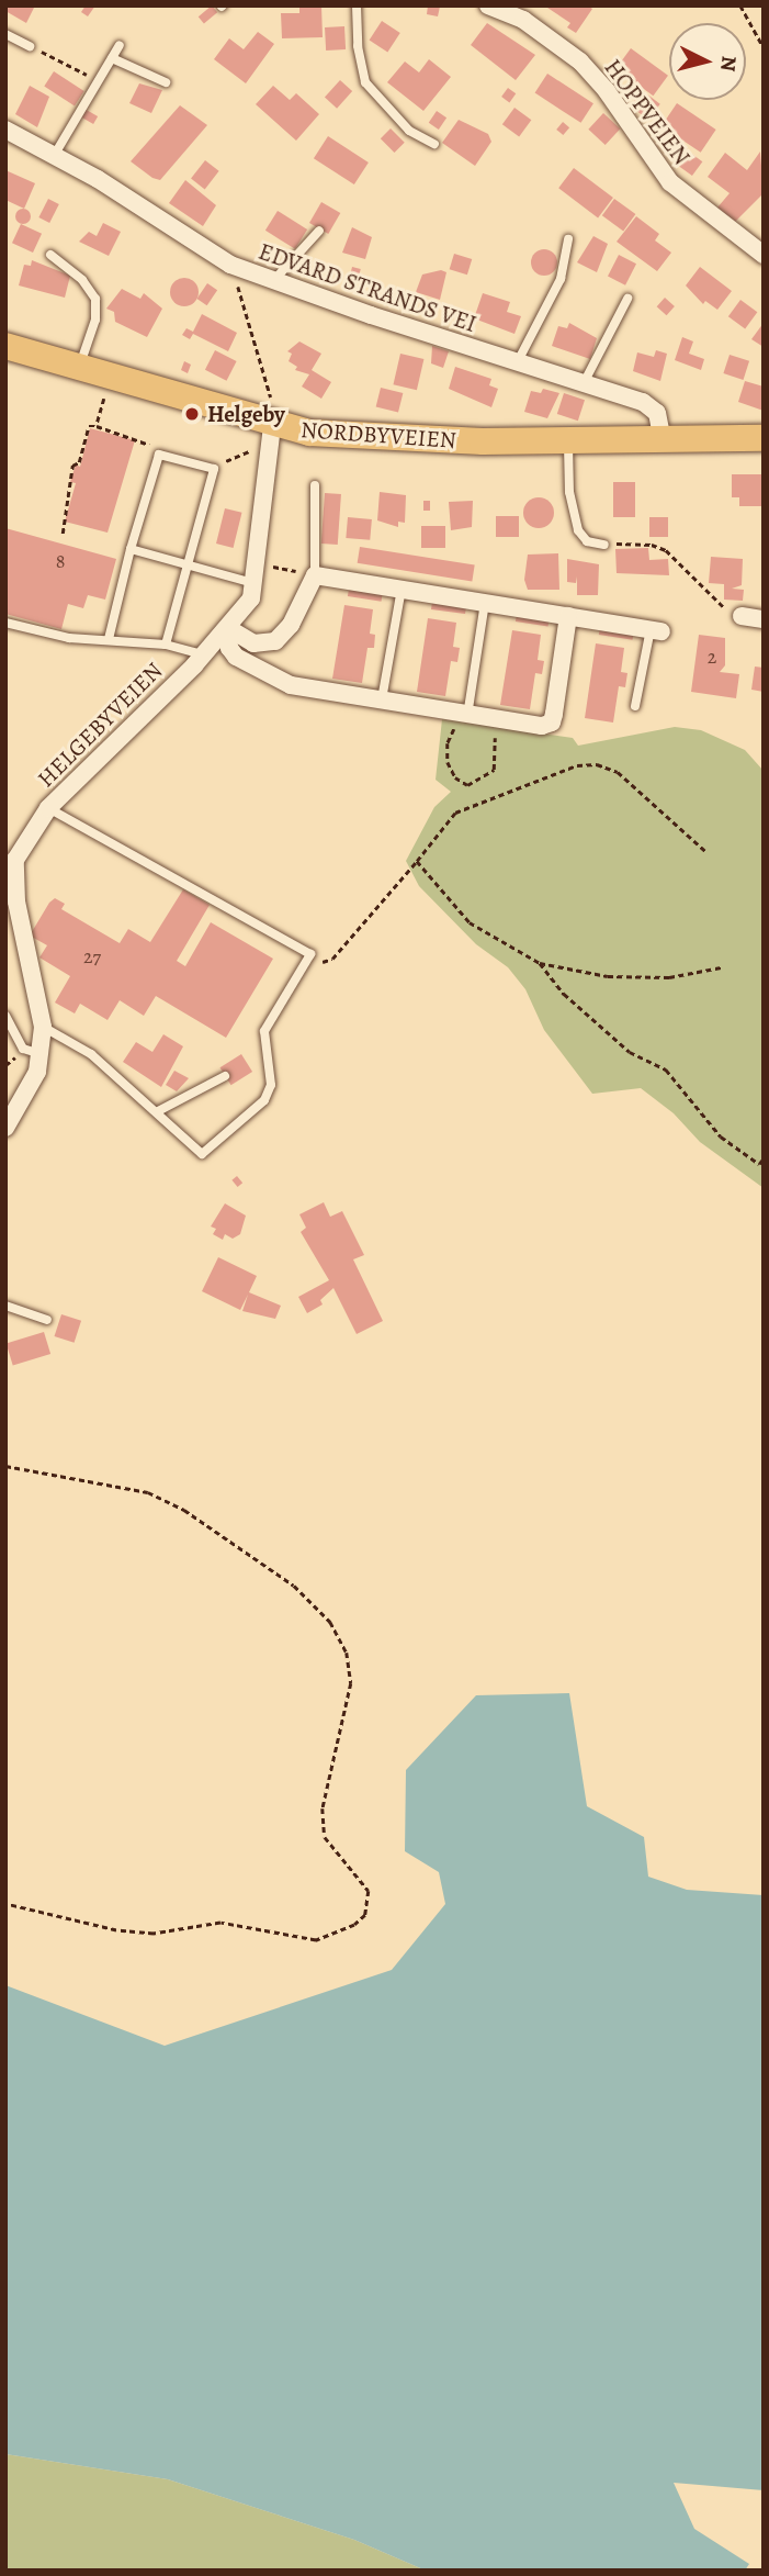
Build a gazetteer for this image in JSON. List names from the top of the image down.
{
  "streets": {
    "main road": ["NORDBYVEIEN"],
    "street": ["HOPPVEIEN", "EDVARD STRANDS VEI", "HELGEBYVEIEN"]
  },
  "crossings": [
    ["EDVARD STRANDS VEI", "NORDBYVEIEN"],
    ["NORDBYVEIEN", "HELGEBYVEIEN"]
  ],
  "places": ["Helgeby"],
  "house_numbers": ["8", "2", "27"],
  "north": "right"
}
